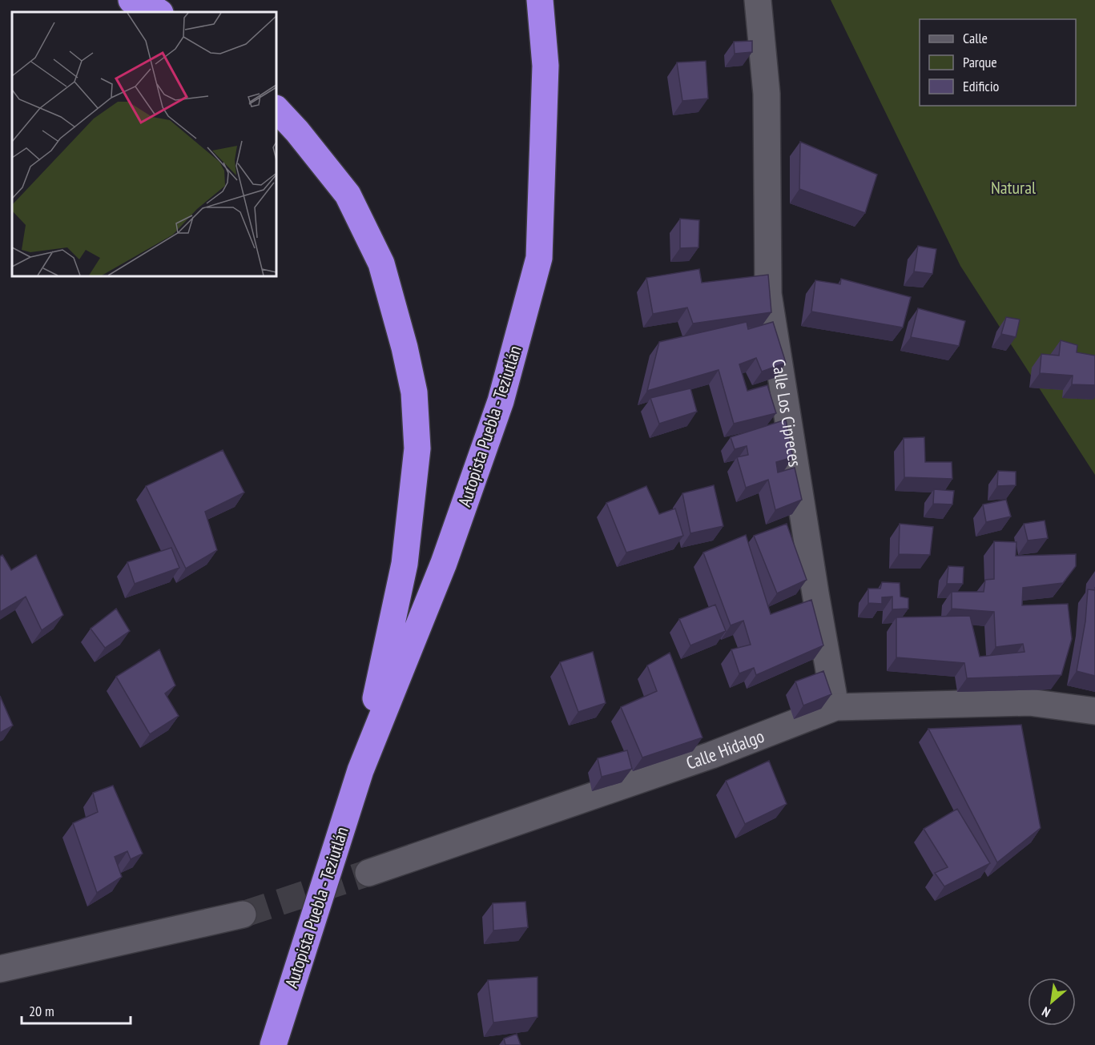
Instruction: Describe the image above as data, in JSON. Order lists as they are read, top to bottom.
{
  "streets": {
    "highway": ["Autopista Puebla - Teziutlán"],
    "street": ["Calle Los Cipreces", "Calle Hidalgo"]
  },
  "crossings": [
    ["Calle Los Cipreces", "Calle Hidalgo"]
  ],
  "parks": ["Natural"],
  "legend": ["Calle", "Parque", "Edificio"],
  "scale_bar": "20 m",
  "north": "bottom left"
}
